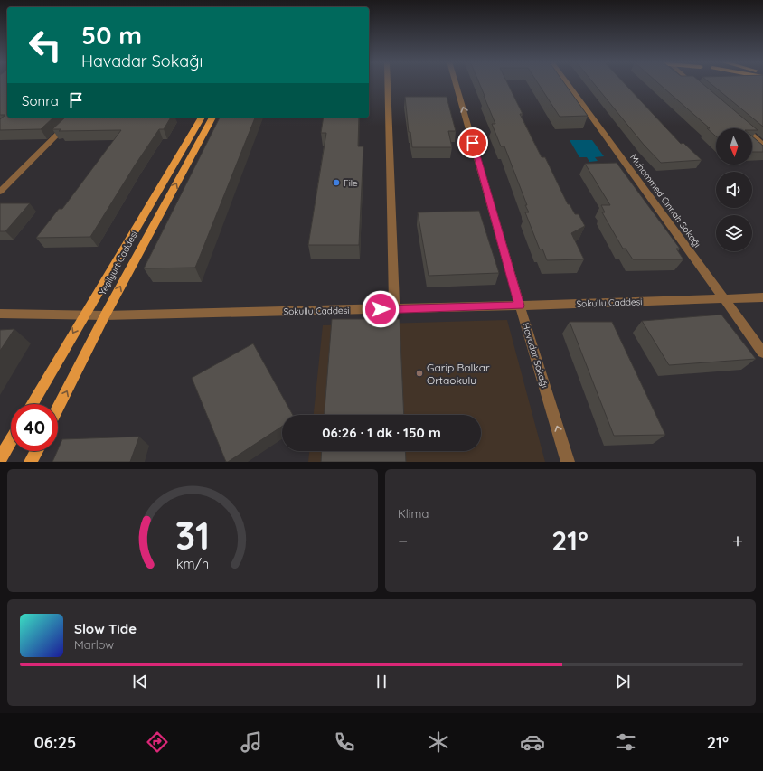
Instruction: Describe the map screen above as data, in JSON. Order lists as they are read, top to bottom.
{
  "streets": {
    "main road": ["Yeşilyurt Caddesi"],
    "street": ["Muhammed Cinnah Sokağı", "Sokullu Caddesi", "Havadar Sokağı"]
  },
  "crossings": [
    ["Muhammed Cinnah Sokağı", "Sokullu Caddesi"],
    ["Yeşilyurt Caddesi", "Sokullu Caddesi"],
    ["Sokullu Caddesi", "Havadar Sokağı"]
  ],
  "one_way": ["Havadar Sokağı"],
  "places": ["File", "Garip Balkar Ortaokulu"],
  "north": "bottom",
  "page": {
    "turn": ["50 m", "Havadar Sokağı"],
    "then": "Sonra",
    "limit": "40",
    "trip": "06:26 · 1 dk · 150 m",
    "tile": "Klima",
    "heat": ["−", "21°", "+"],
    "song": ["Slow Tide", "Marlow"],
    "tabs": ["06:25", "21°"],
    "gauge": ["31", "km/h"]
  }
}
